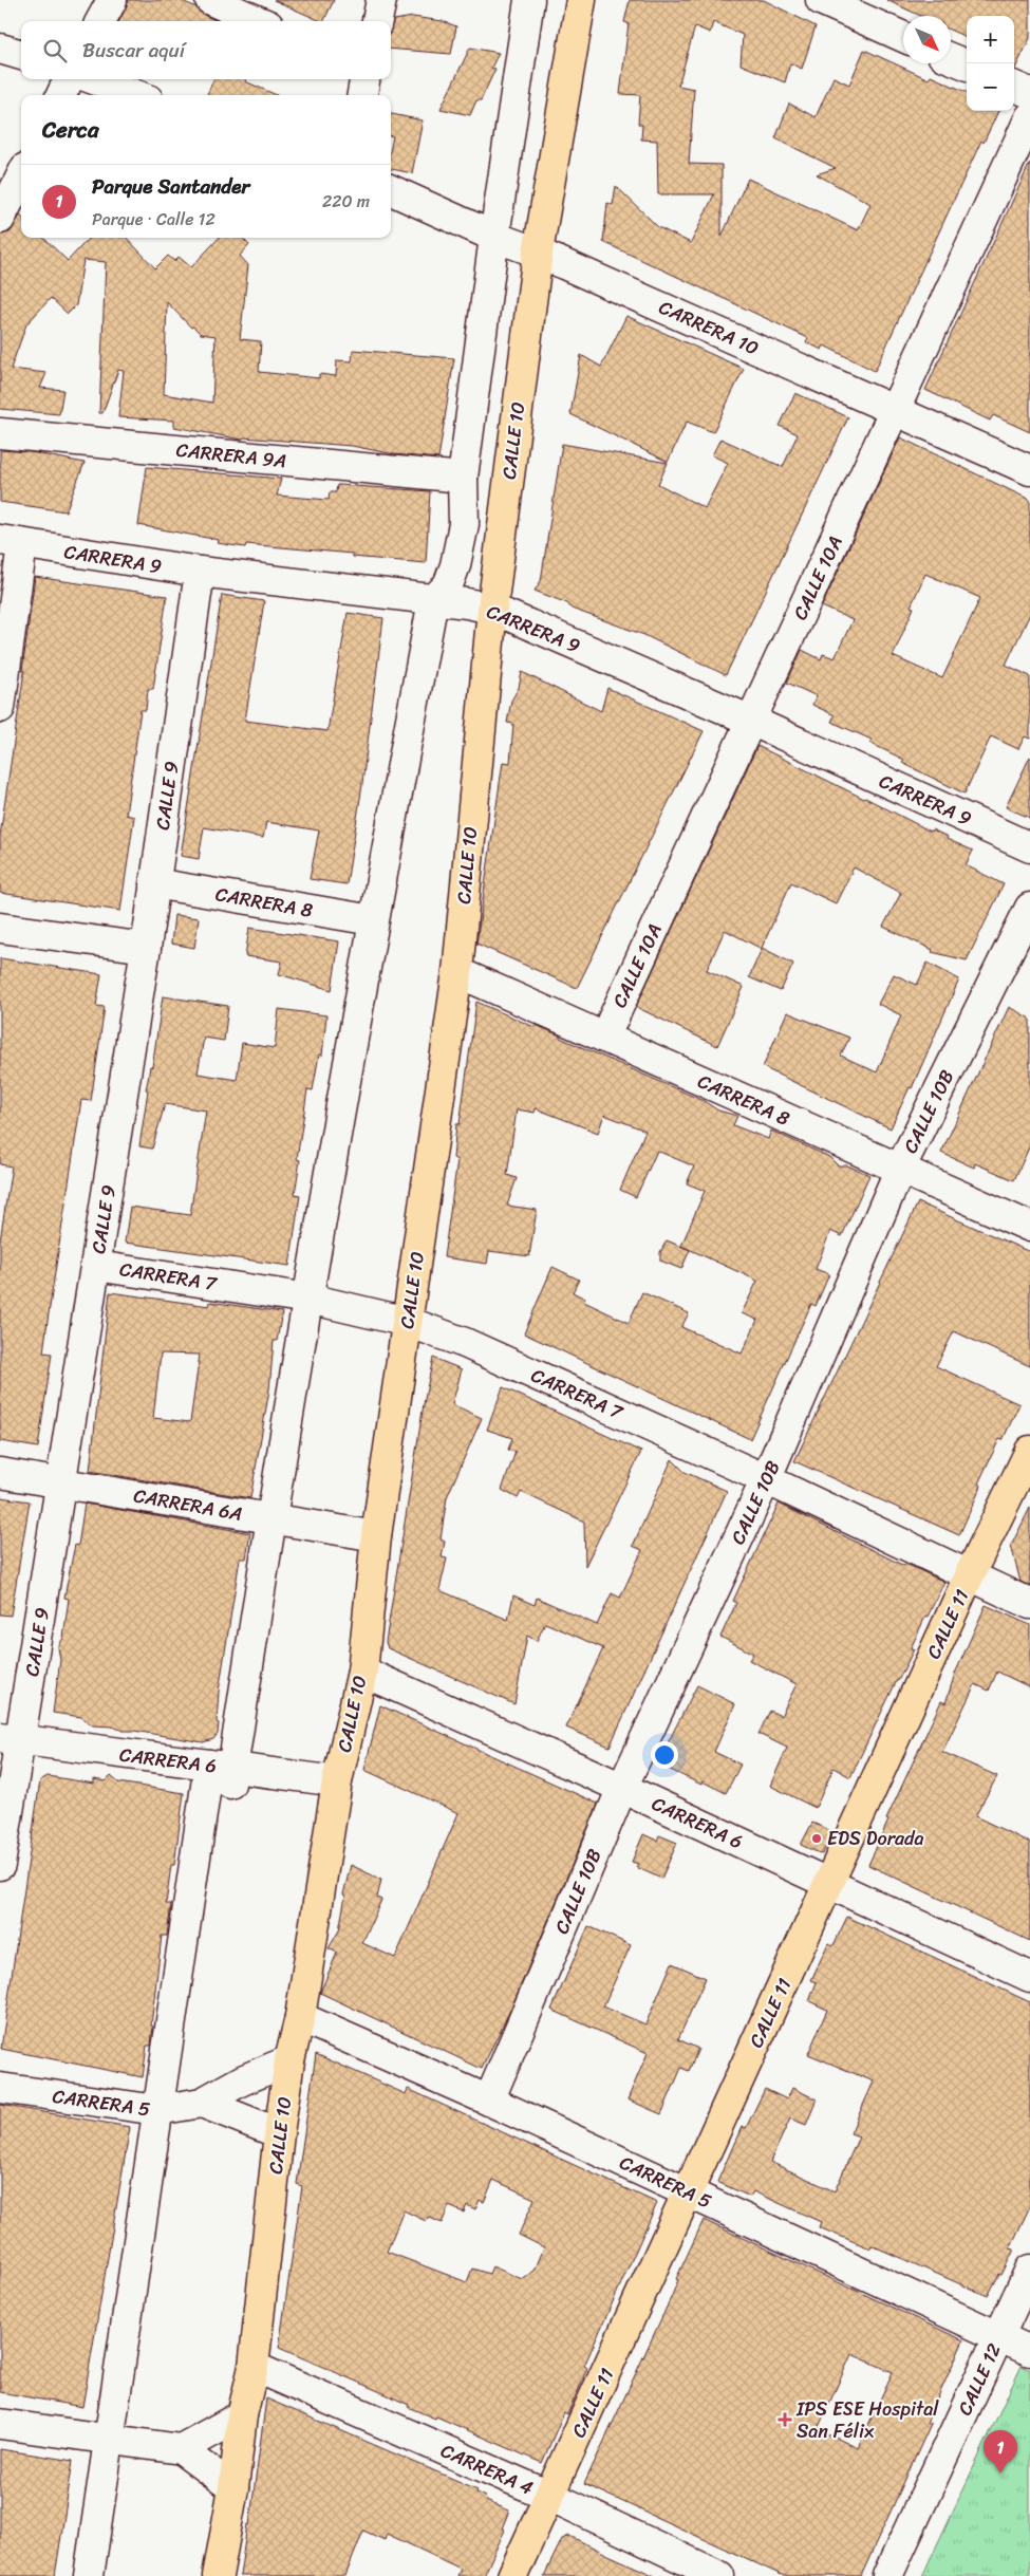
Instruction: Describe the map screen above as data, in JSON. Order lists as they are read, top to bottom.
{
  "streets": {
    "main road": ["CALLE 10", "CALLE 11"],
    "street": [
      "CARRERA 10",
      "CARRERA 9A",
      "CARRERA 9",
      "CALLE 10A",
      "CALLE 9",
      "CARRERA 8",
      "CALLE 10B",
      "CARRERA 7",
      "CARRERA 6A",
      "CARRERA 6",
      "CARRERA 5",
      "CALLE 12",
      "CARRERA 4"
    ]
  },
  "crossings": [
    ["CARRERA 10", "CALLE 10"],
    ["CARRERA 10", "CALLE 10A"],
    ["CALLE 10", "CARRERA 9"],
    ["CALLE 10", "CARRERA 8"],
    ["CALLE 10", "CARRERA 7"],
    ["CALLE 10", "CARRERA 6A"],
    ["CALLE 10", "CARRERA 6"],
    ["CALLE 10", "CARRERA 5"],
    ["CALLE 10", "CARRERA 4"],
    ["CARRERA 9", "CALLE 10A"],
    ["CARRERA 9", "CALLE 9"],
    ["CALLE 10A", "CARRERA 8"],
    ["CALLE 9", "CARRERA 8"],
    ["CALLE 9", "CARRERA 7"],
    ["CALLE 9", "CARRERA 6A"],
    ["CALLE 9", "CARRERA 6"],
    ["CARRERA 8", "CALLE 10B"],
    ["CALLE 10B", "CARRERA 7"],
    ["CALLE 10B", "CARRERA 6"],
    ["CALLE 10B", "CARRERA 5"],
    ["CARRERA 7", "CALLE 11"],
    ["CALLE 11", "CARRERA 6"],
    ["CALLE 11", "CARRERA 5"],
    ["CALLE 11", "CARRERA 4"],
    ["CARRERA 5", "CALLE 12"]
  ],
  "places": {
    "other": ["EDS Dorada"],
    "health": ["IPS ESE Hospital San Félix"]
  },
  "north": "bottom right",
  "page": {
    "map_buttons": ["+", "−"],
    "search": "Buscar aquí",
    "heading": "Cerca",
    "list": [
      {
        "mark": "1",
        "name": "Parque Santander",
        "note": "Parque · Calle 12",
        "value": "220 m"
      }
    ],
    "pins": "1"
  }
}
